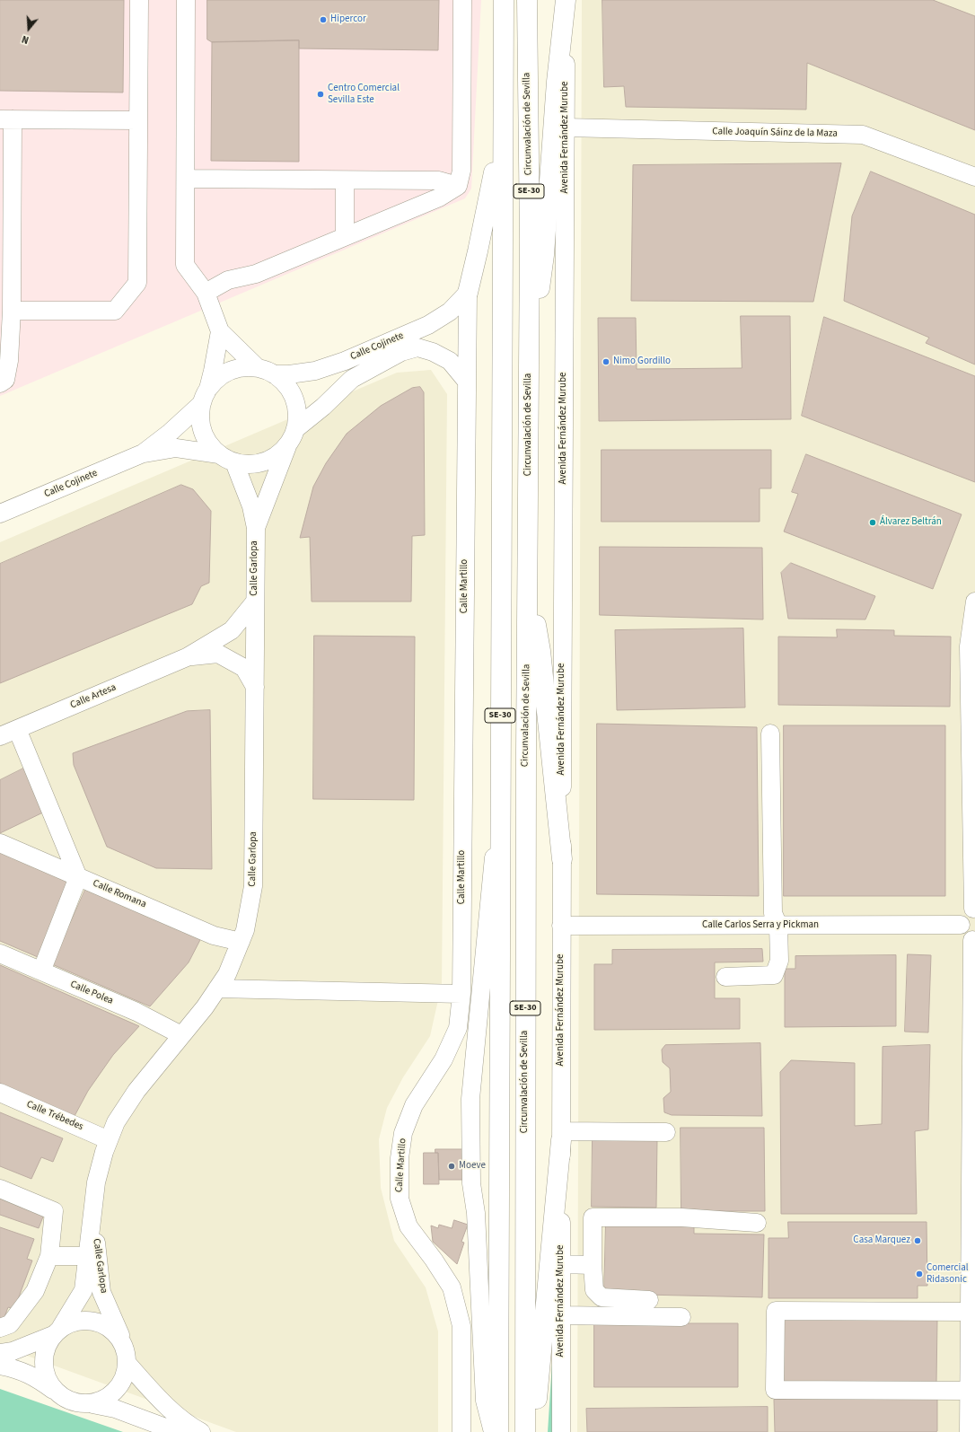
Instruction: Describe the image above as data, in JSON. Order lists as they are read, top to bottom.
{
  "streets": {
    "highway": ["Circunvalación de Sevilla", "SE-30"],
    "street": [
      "Calle Joaquín Sáinz de la Maza",
      "Avenida Fernández Murube",
      "Calle Cojinete",
      "Calle Garlopa",
      "Calle Martillo",
      "Calle Artesa",
      "Calle Romana",
      "Calle Carlos Serra y Pickman",
      "Calle Polea",
      "Calle Trébedes"
    ]
  },
  "crossings": [
    ["Calle Joaquín Sáinz de la Maza", "Avenida Fernández Murube"],
    ["Avenida Fernández Murube", "Calle Carlos Serra y Pickman"],
    ["Calle Cojinete", "Calle Garlopa"],
    ["Calle Cojinete", "Calle Martillo"],
    ["Calle Garlopa", "Calle Artesa"],
    ["Calle Garlopa", "Calle Romana"],
    ["Calle Garlopa", "Calle Polea"],
    ["Calle Garlopa", "Calle Trébedes"]
  ],
  "places": [
    "Hipercor",
    "Centro Comercial Sevilla Este",
    "Nimo Gordillo",
    "Álvarez Beltrán",
    "Moeve",
    "Casa Marquez",
    "Comercial Ridasonic"
  ],
  "north": "bottom"
}
